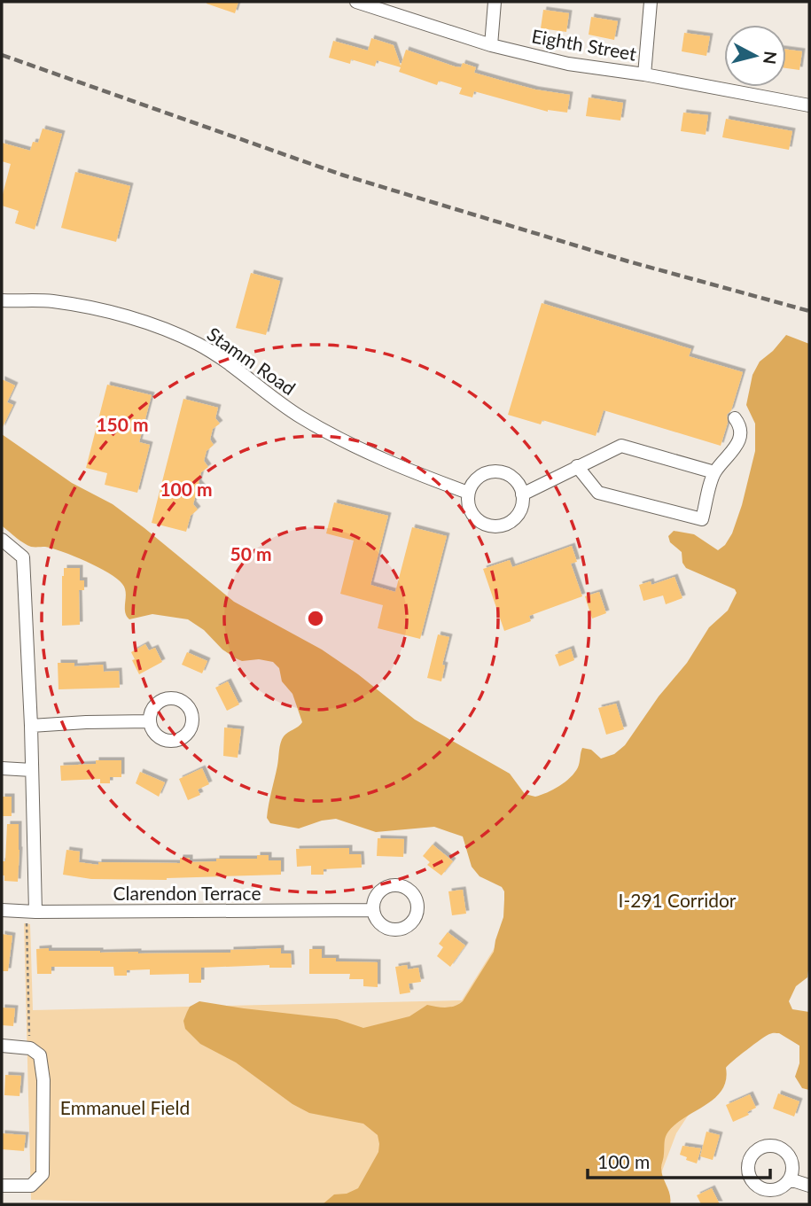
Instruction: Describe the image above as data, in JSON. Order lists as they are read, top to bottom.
{
  "streets": {
    "street": ["Eighth Street", "Stamm Road", "Clarendon Terrace"]
  },
  "parks": ["I-291 Corridor", "Emmanuel Field"],
  "scale_bar": "100 m",
  "north": "right",
  "rings": ["150 m", "100 m", "50 m"]
}
